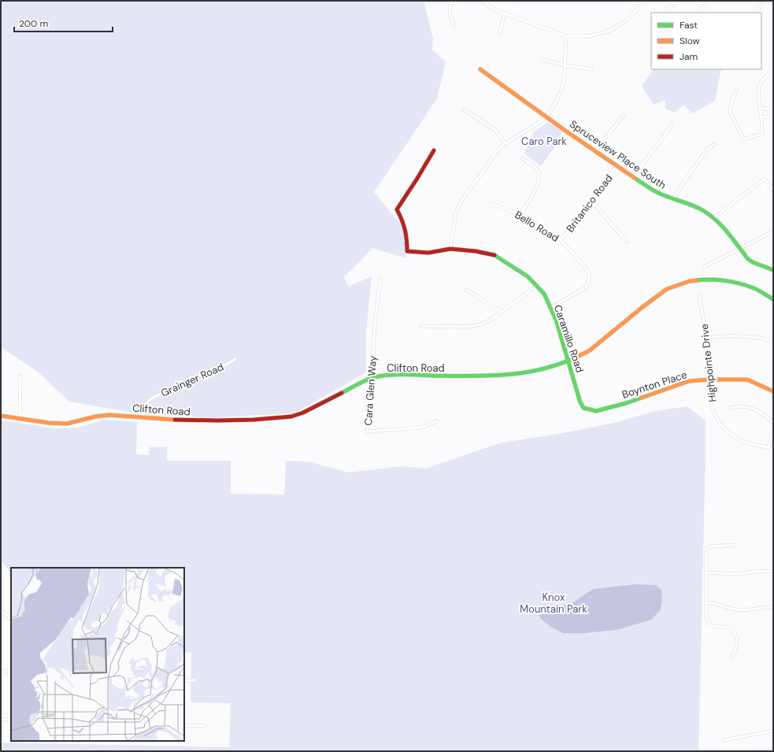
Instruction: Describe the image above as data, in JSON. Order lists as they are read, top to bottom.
{
  "streets": {
    "street": [
      "Spruceview Place South",
      "Britanico Road",
      "Bello Road",
      "Caramillo Road",
      "Highpointe Drive",
      "Clifton Road",
      "Grainger Road",
      "Boynton Place",
      "Cara Glen Way"
    ]
  },
  "crossings": [
    ["Spruceview Place South", "Britanico Road"],
    ["Britanico Road", "Bello Road"],
    ["Bello Road", "Caramillo Road"],
    ["Caramillo Road", "Clifton Road"],
    ["Caramillo Road", "Boynton Place"],
    ["Highpointe Drive", "Boynton Place"],
    ["Clifton Road", "Grainger Road"],
    ["Clifton Road", "Cara Glen Way"]
  ],
  "parks": ["Caro Park", "Knox Mountain Park"],
  "legend": ["Fast", "Slow", "Jam"],
  "scale_bar": "200 m"
}
